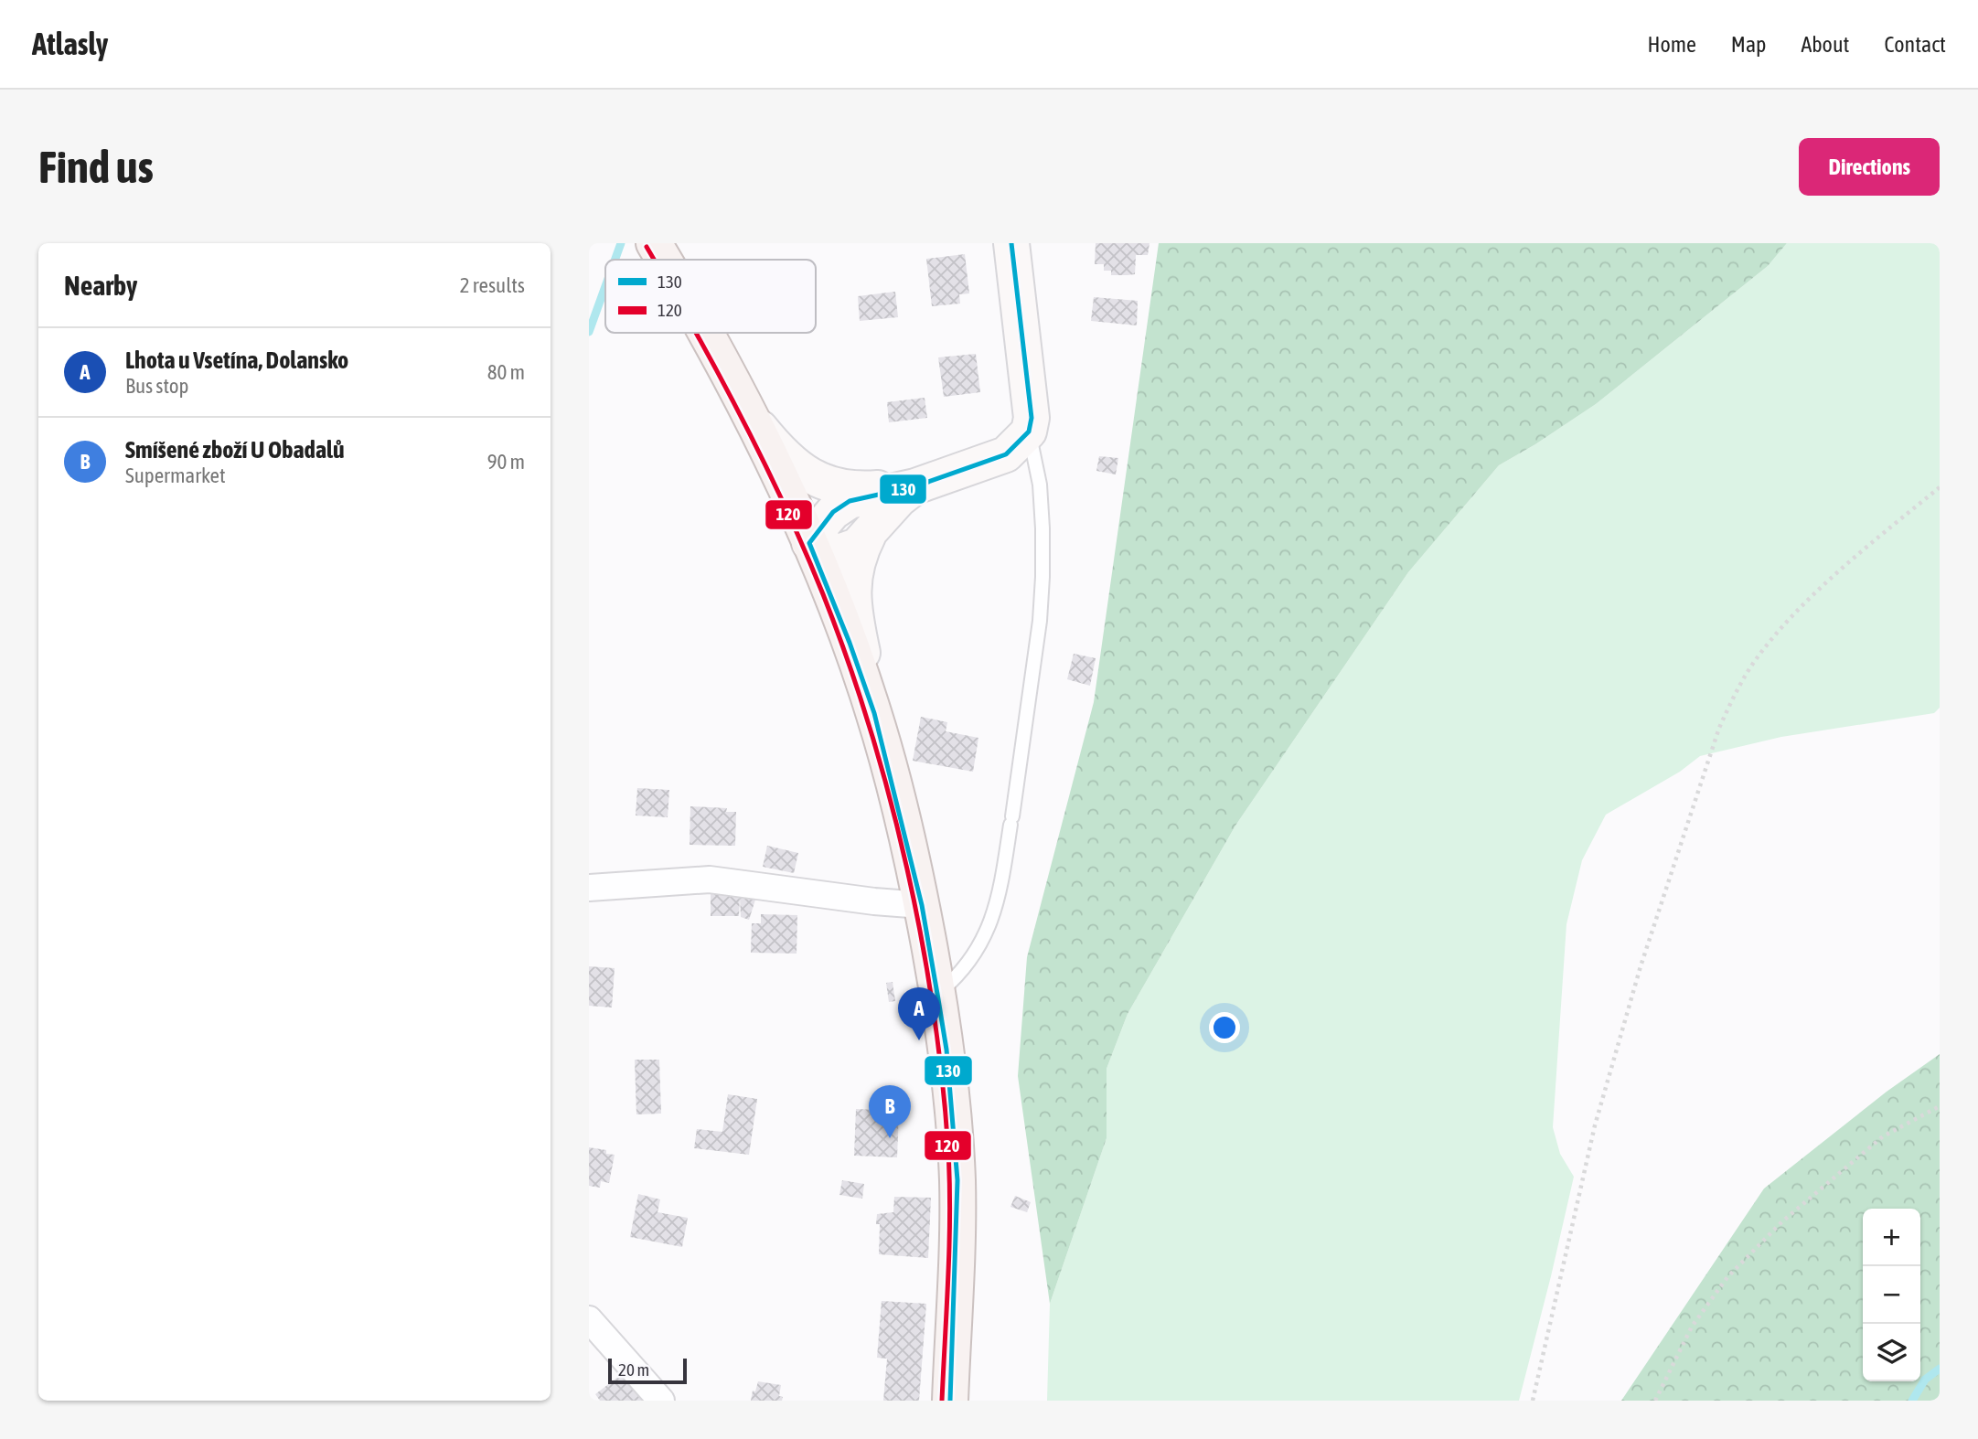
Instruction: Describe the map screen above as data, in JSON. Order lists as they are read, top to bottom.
{
  "lines": ["transit line 130", "transit line 120"],
  "legend": ["130", "120"],
  "scale_bar": "20 m",
  "page": {
    "header": "Atlasly",
    "nav": [
      "Home",
      "Map",
      "About",
      "Contact"
    ],
    "buttons": "Directions",
    "title": "Find us",
    "heading": ["Nearby", "2 results"],
    "list": [
      {
        "mark": "A",
        "name": "Lhota u Vsetína, Dolansko",
        "note": "Bus stop",
        "value": "80 m"
      },
      {
        "mark": "B",
        "name": "Smíšené zboží U Obadalů",
        "note": "Supermarket",
        "value": "90 m"
      }
    ],
    "pins": ["A", "B"],
    "map_buttons": ["+", "−"],
    "scale": "20 m"
  }
}
